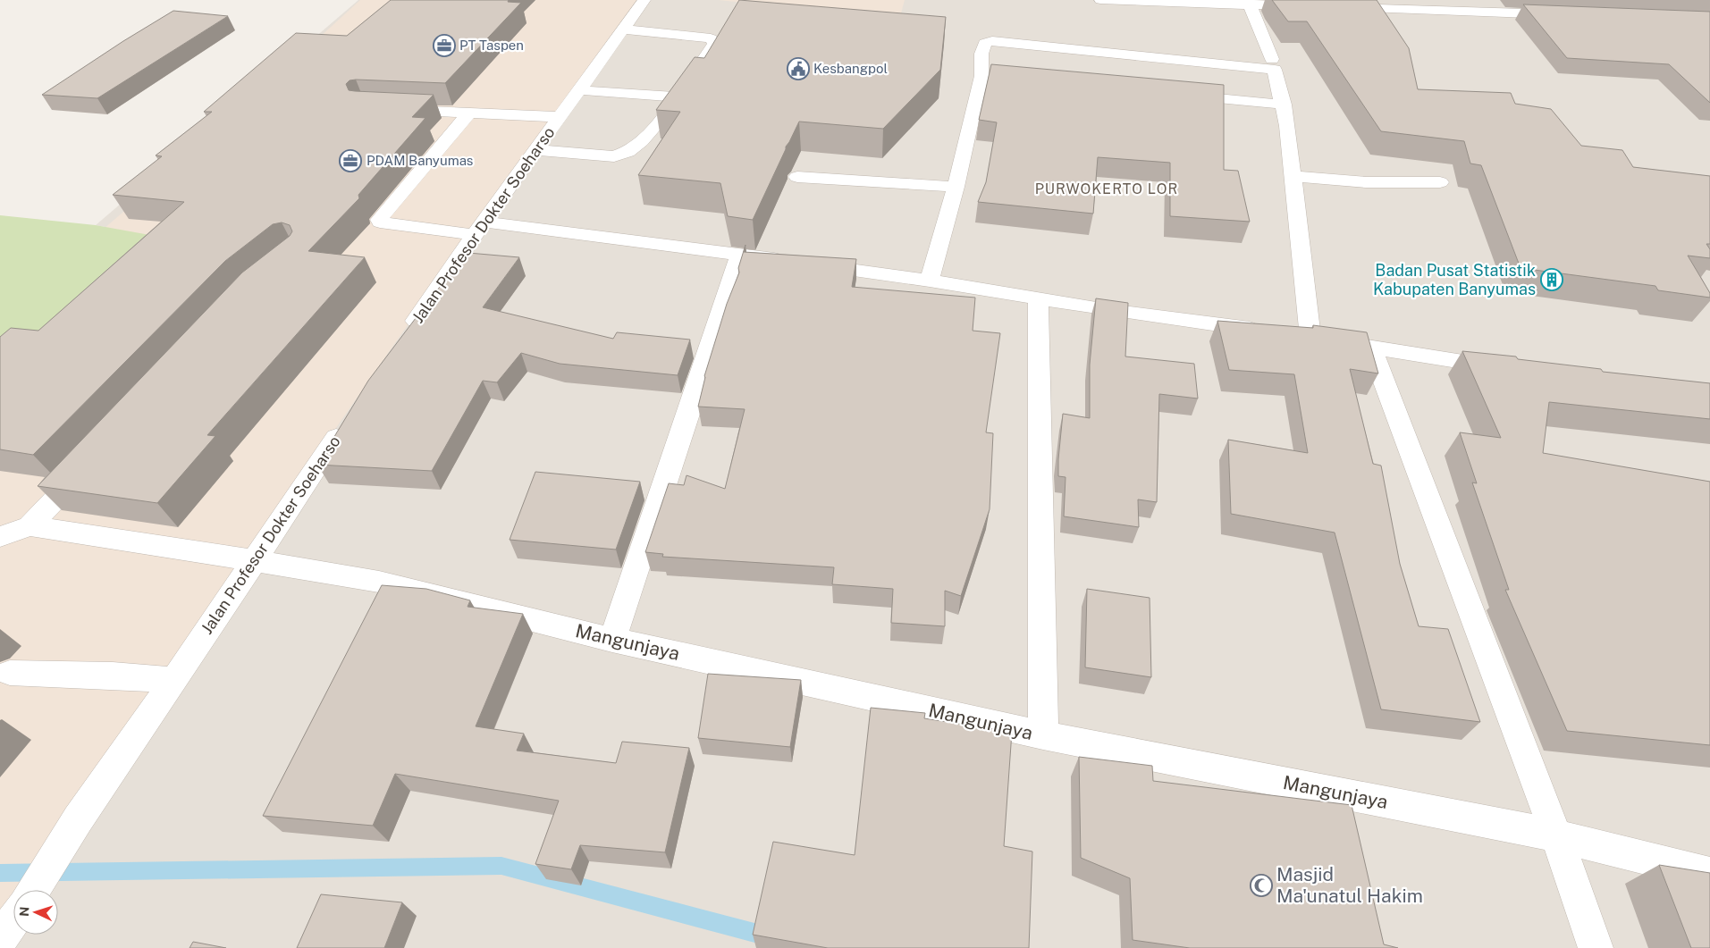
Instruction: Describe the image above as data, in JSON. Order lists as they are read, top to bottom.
{
  "streets": {
    "street": ["Jalan Profesor Dokter Soeharso", "Mangunjaya"]
  },
  "crossings": [
    ["Jalan Profesor Dokter Soeharso", "Mangunjaya"]
  ],
  "districts": ["PURWOKERTO LOR"],
  "places": {
    "office": ["PT Taspen", "PDAM Banyumas"],
    "public building": ["Kesbangpol"],
    "building": ["Badan Pusat Statistik Kabupaten Banyumas"],
    "mosque": ["Masjid Ma'unatul Hakim"]
  },
  "north": "left"
}
